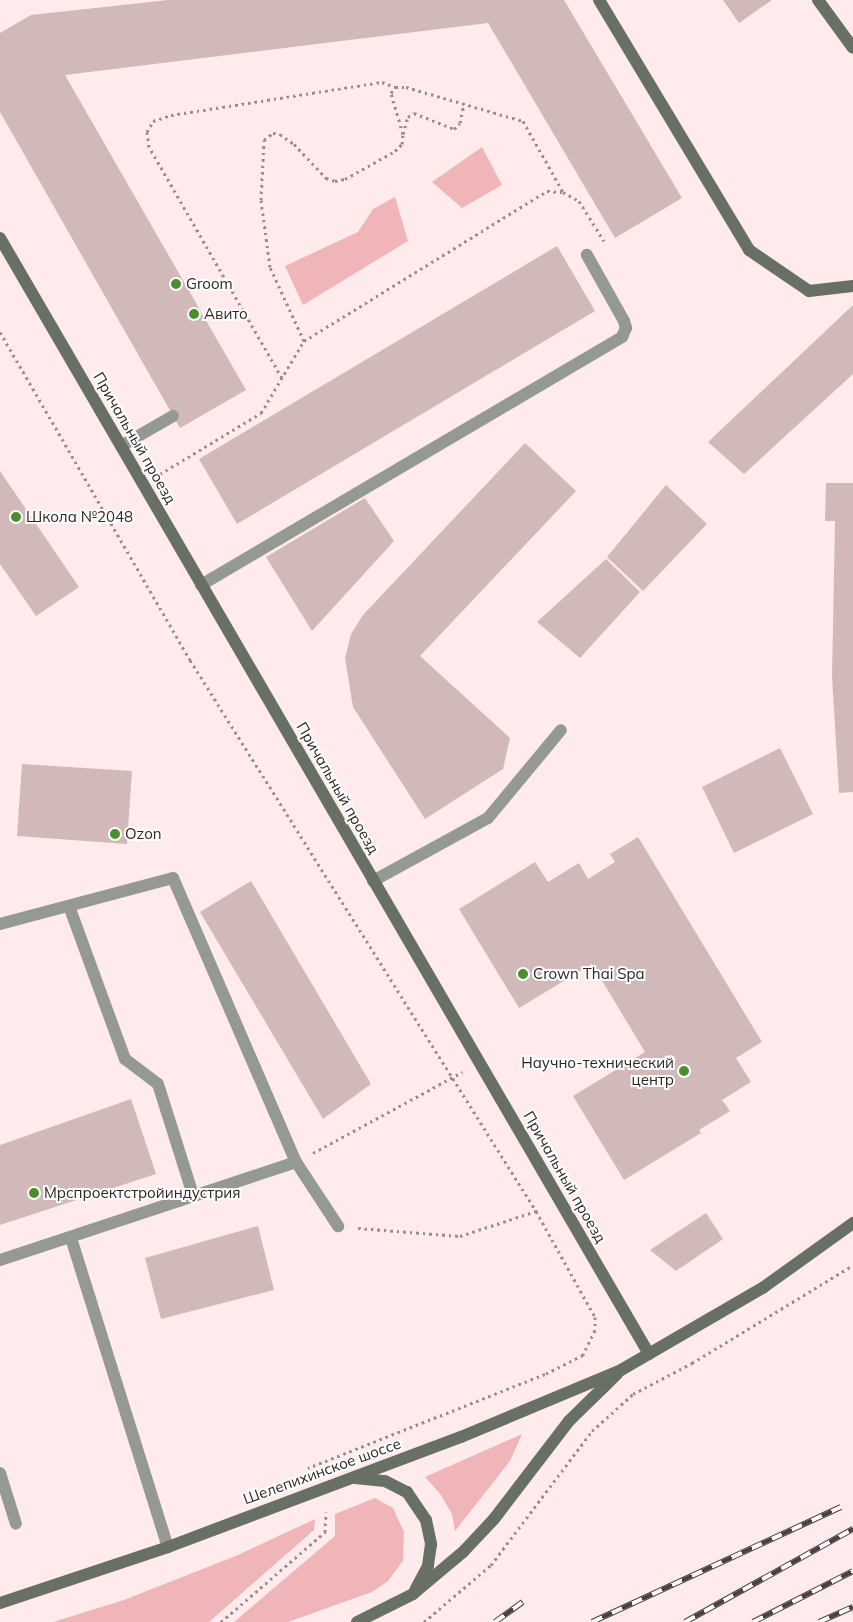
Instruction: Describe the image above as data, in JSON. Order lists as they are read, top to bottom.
{
  "streets": {
    "street": ["Причальный проезд", "Шелепихинское шоссе"]
  },
  "crossings": [
    ["Причальный проезд", "Шелепихинское шоссе"]
  ],
  "places": [
    "Groom",
    "Авито",
    "Школа №2048",
    "Ozon",
    "Crown Thai Spa",
    "Научно-технический центр",
    "Мрспроектстройиндустрия"
  ]
}
